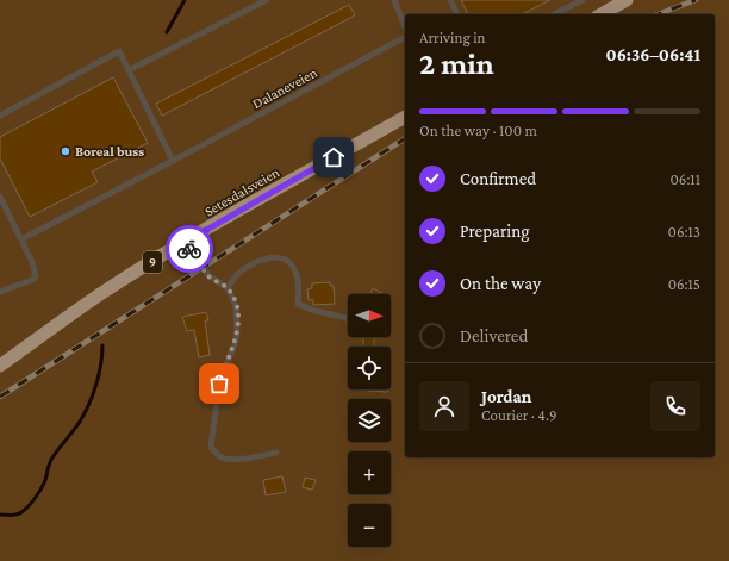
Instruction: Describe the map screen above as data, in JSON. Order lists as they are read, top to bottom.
{
  "streets": {
    "highway": ["Setesdalsveien", "9"],
    "lane": ["Dalaneveien"]
  },
  "places": ["Boreal buss"],
  "north": "right",
  "page": {
    "heading": ["2 min", "Arriving in", "06:36–06:41"],
    "panel": ["Jordan", "Courier · 4.9"],
    "bar": "On the way · 100 m",
    "list": [
      ["Confirmed", "06:11"],
      ["Preparing", "06:13"],
      ["On the way", "06:15"],
      "Delivered"
    ],
    "map_buttons": ["+", "−"]
  }
}
